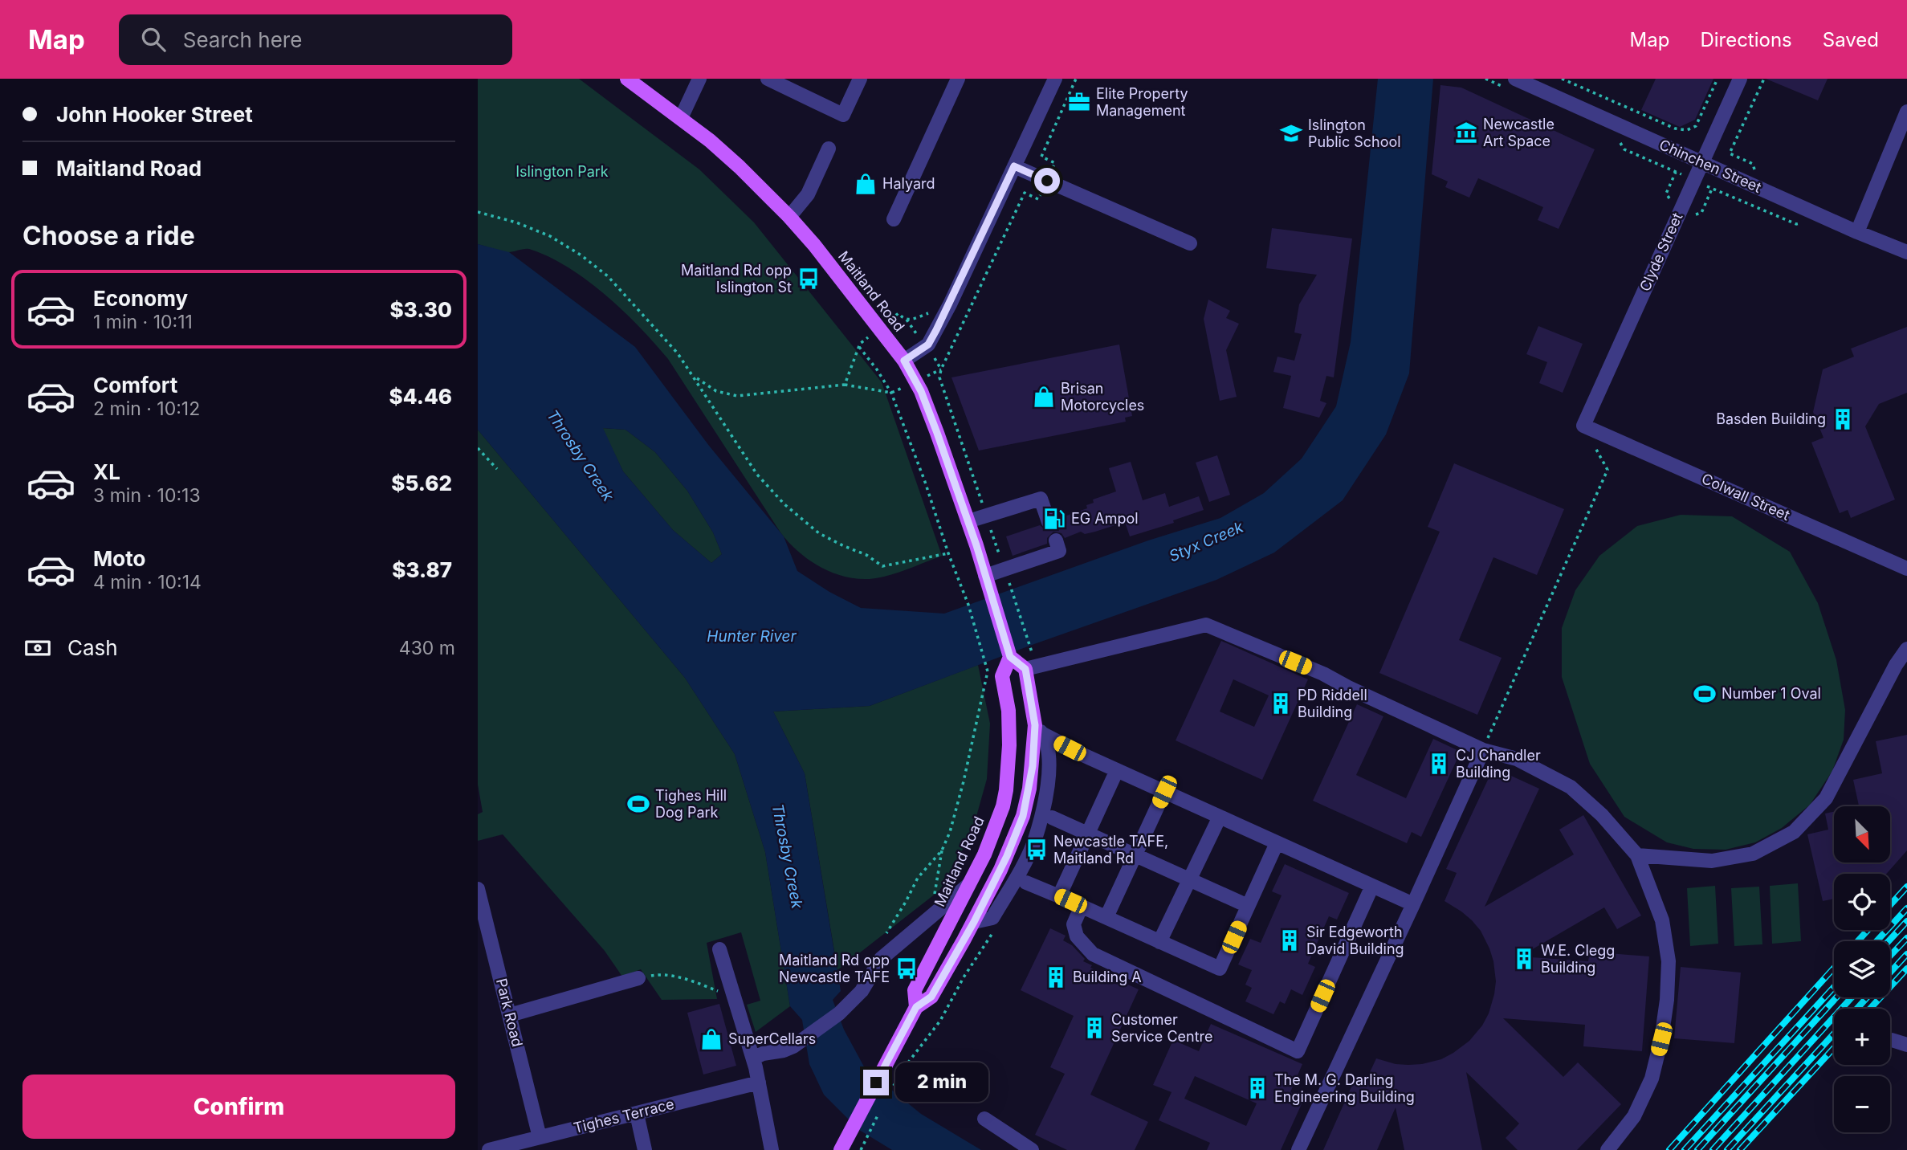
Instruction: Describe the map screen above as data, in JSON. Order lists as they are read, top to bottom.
{
  "streets": {
    "main road": ["Maitland Road"],
    "street": [
      "Chinchen Street",
      "Clyde Street",
      "Colwall Street",
      "Park Road",
      "Tighes Terrace"
    ]
  },
  "crossings": [
    ["Chinchen Street", "Clyde Street"],
    ["Clyde Street", "Colwall Street"],
    ["Park Road", "Tighes Terrace"]
  ],
  "water": ["Throsby Creek", "Styx Creek", "Hunter River"],
  "parks": ["Islington Park"],
  "places": {
    "office": ["Elite Property Management"],
    "museum": ["Newcastle Art Space"],
    "school or university": ["Islington Public School"],
    "shop": ["Halyard", "Brisan Motorcycles", "SuperCellars"],
    "bus stop": ["Maitland Rd opp Islington St", "Newcastle TAFE, Maitland Rd", "Maitland Rd opp Newcastle TAFE"],
    "building": [
      "Basden Building",
      "PD Riddell Building",
      "CJ Chandler Building",
      "Sir Edgeworth David Building",
      "W.E. Clegg Building",
      "Building A",
      "Customer Service Centre",
      "The M. G. Darling Engineering Building"
    ],
    "fuel station": ["EG Ampol"],
    "sports": ["Number 1 Oval", "Tighes Hill Dog Park"]
  },
  "north": "bottom right",
  "page": {
    "header": "Map",
    "search": "Search here",
    "nav": ["Map", "Directions", "Saved"],
    "banner": ["John Hooker Street", "Maitland Road"],
    "heading": "Choose a ride",
    "list": [
      {
        "name": "Economy",
        "note": "1 min · 10:11",
        "value": "$3.30"
      },
      {
        "name": "Comfort",
        "note": "2 min · 10:12",
        "value": "$4.46"
      },
      {
        "name": "XL",
        "note": "3 min · 10:13",
        "value": "$5.62"
      },
      {
        "name": "Moto",
        "note": "4 min · 10:14",
        "value": "$3.87"
      }
    ],
    "pay": ["Cash", "430 m"],
    "map_buttons": ["+", "−"],
    "bubble": "2 min",
    "buttons": "Confirm"
  }
}
